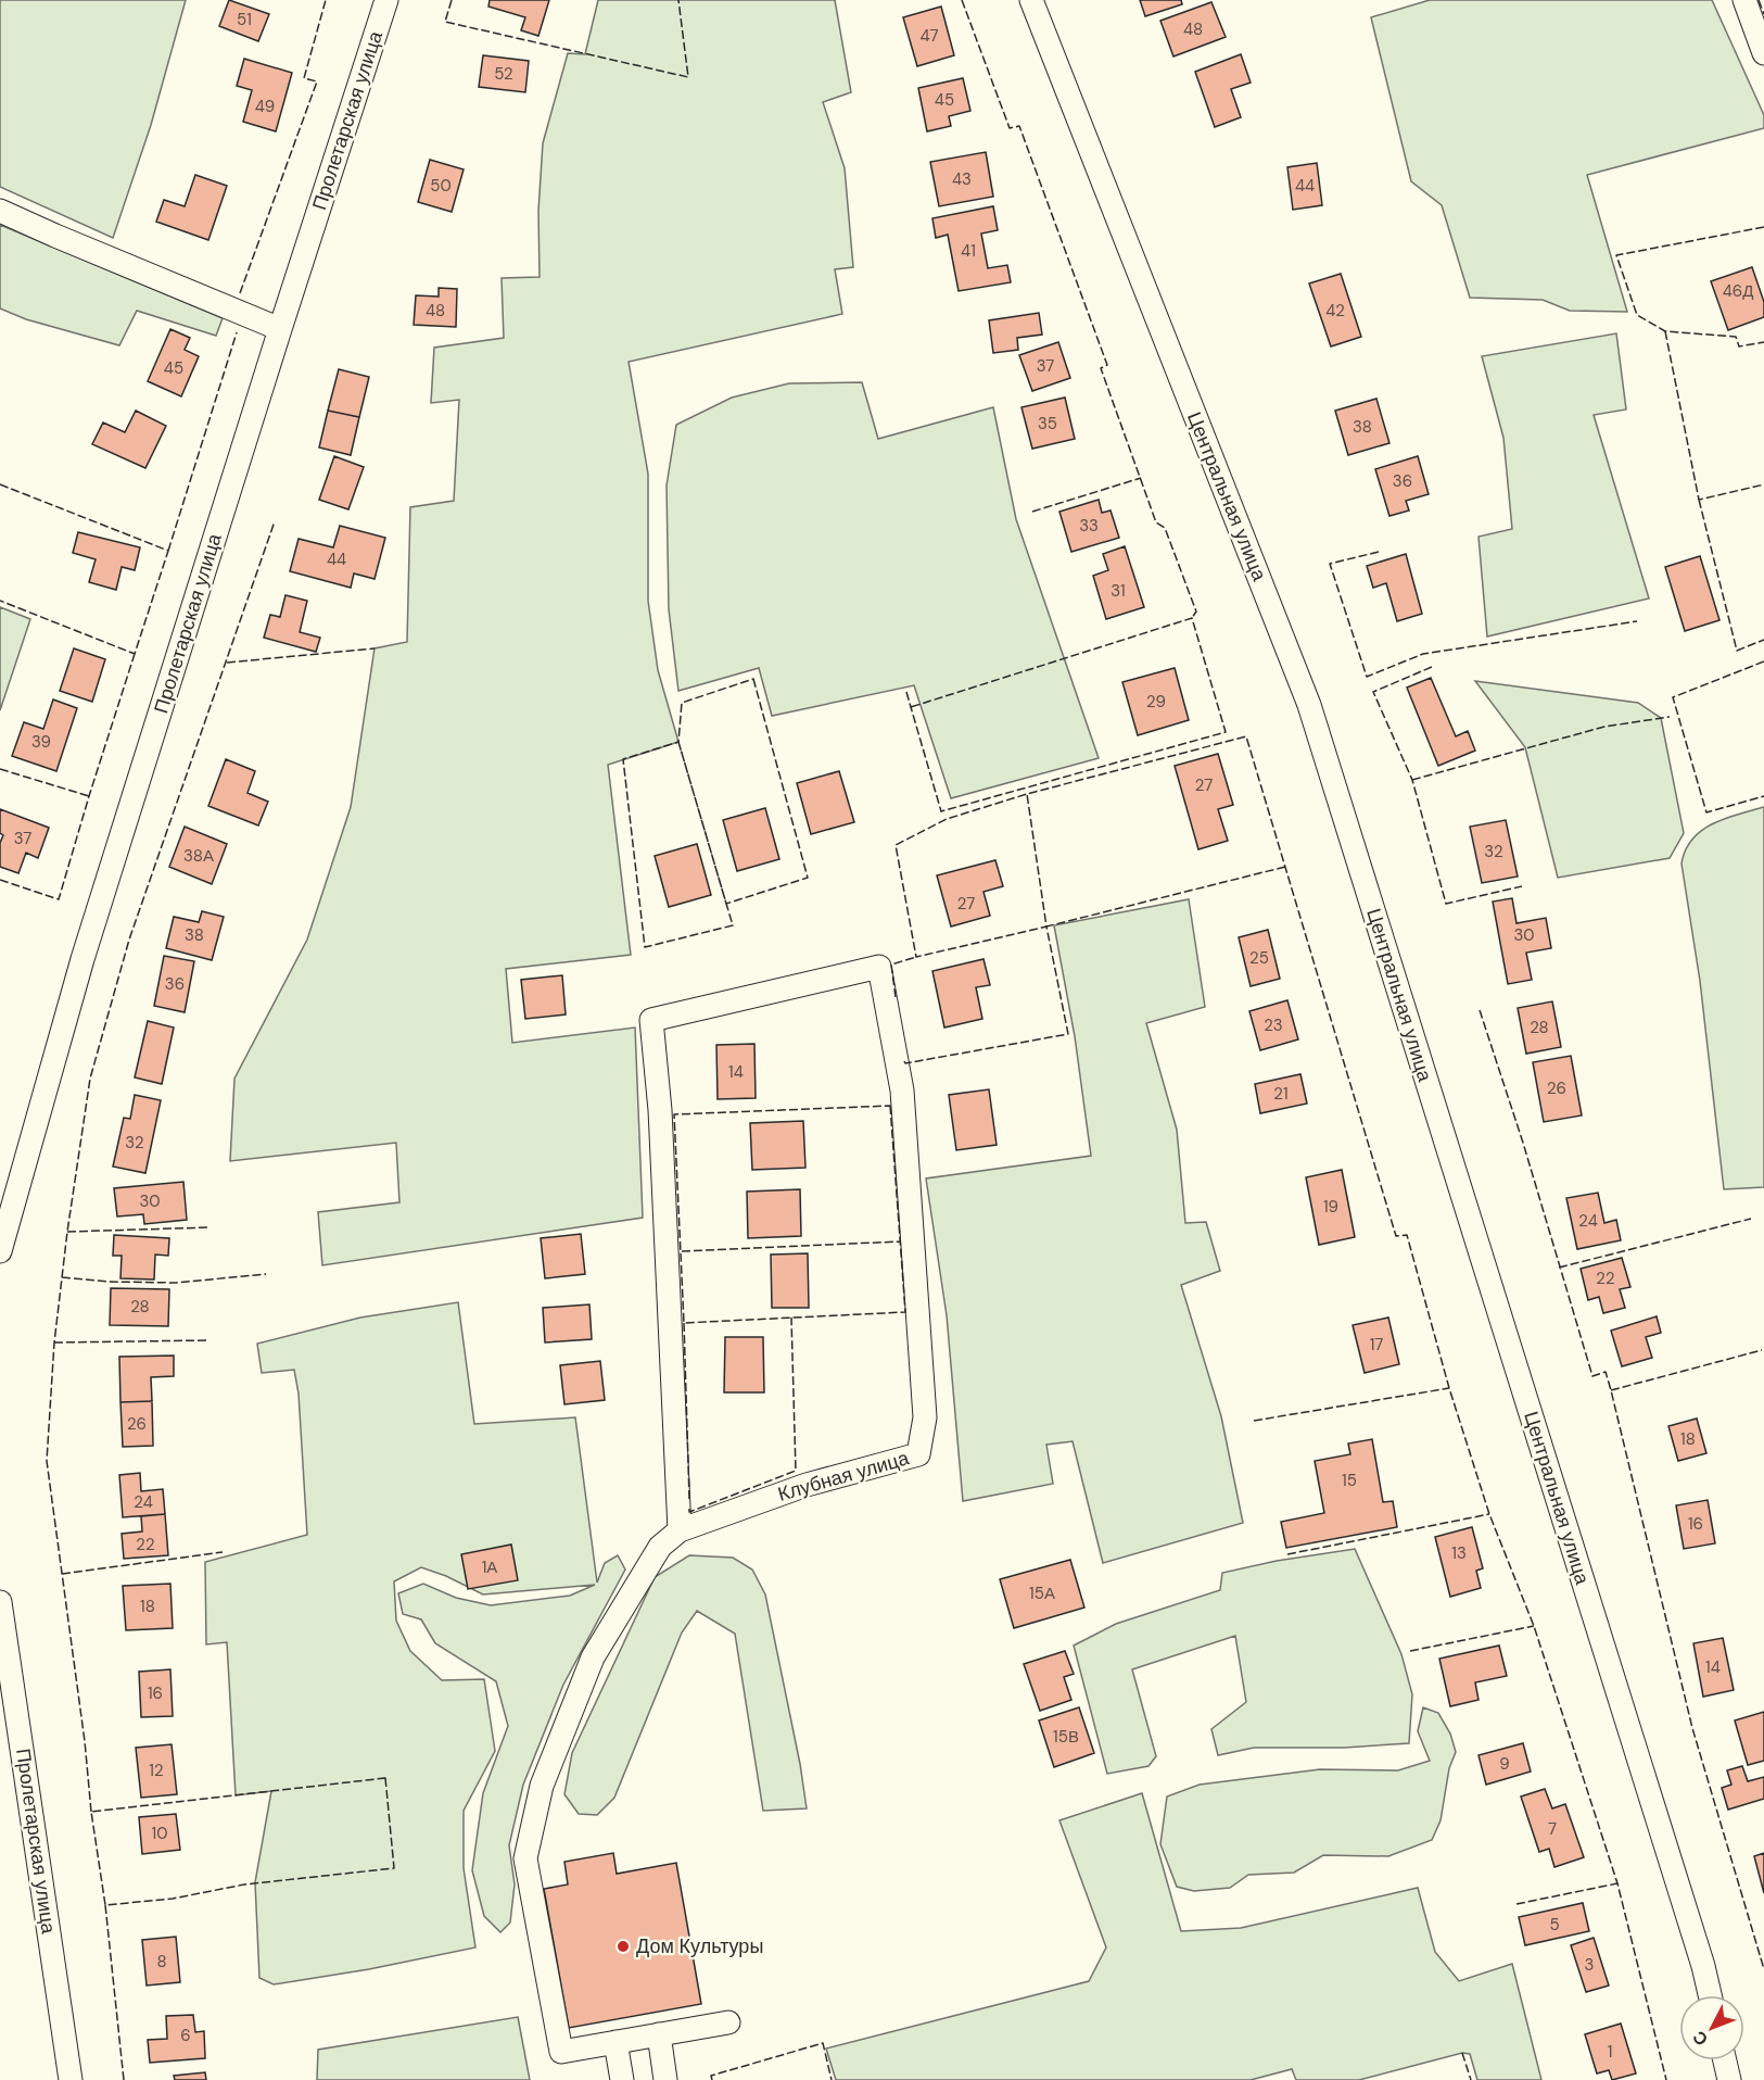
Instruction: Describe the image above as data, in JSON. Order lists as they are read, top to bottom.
{
  "streets": {
    "street": ["Пролетарская улица", "Центральная улица", "Клубная улица"]
  },
  "places": ["Дом Культуры"],
  "house_numbers": [
    "51",
    "48",
    "47",
    "52",
    "45",
    "49",
    "43",
    "50",
    "44",
    "41",
    "46Д",
    "48",
    "42",
    "37",
    "45",
    "35",
    "38",
    "36",
    "33",
    "44",
    "31",
    "29",
    "39",
    "27",
    "37",
    "32",
    "38А",
    "27",
    "38",
    "30",
    "25",
    "36",
    "23",
    "28",
    "14",
    "26",
    "21",
    "32",
    "30",
    "19",
    "24",
    "22",
    "28",
    "17",
    "26",
    "18",
    "15",
    "24",
    "16",
    "22",
    "13",
    "1А",
    "15А",
    "18",
    "14",
    "16",
    "15В",
    "9",
    "12",
    "7",
    "10",
    "5",
    "8",
    "3",
    "6",
    "1"
  ],
  "north": "bottom left"
}
